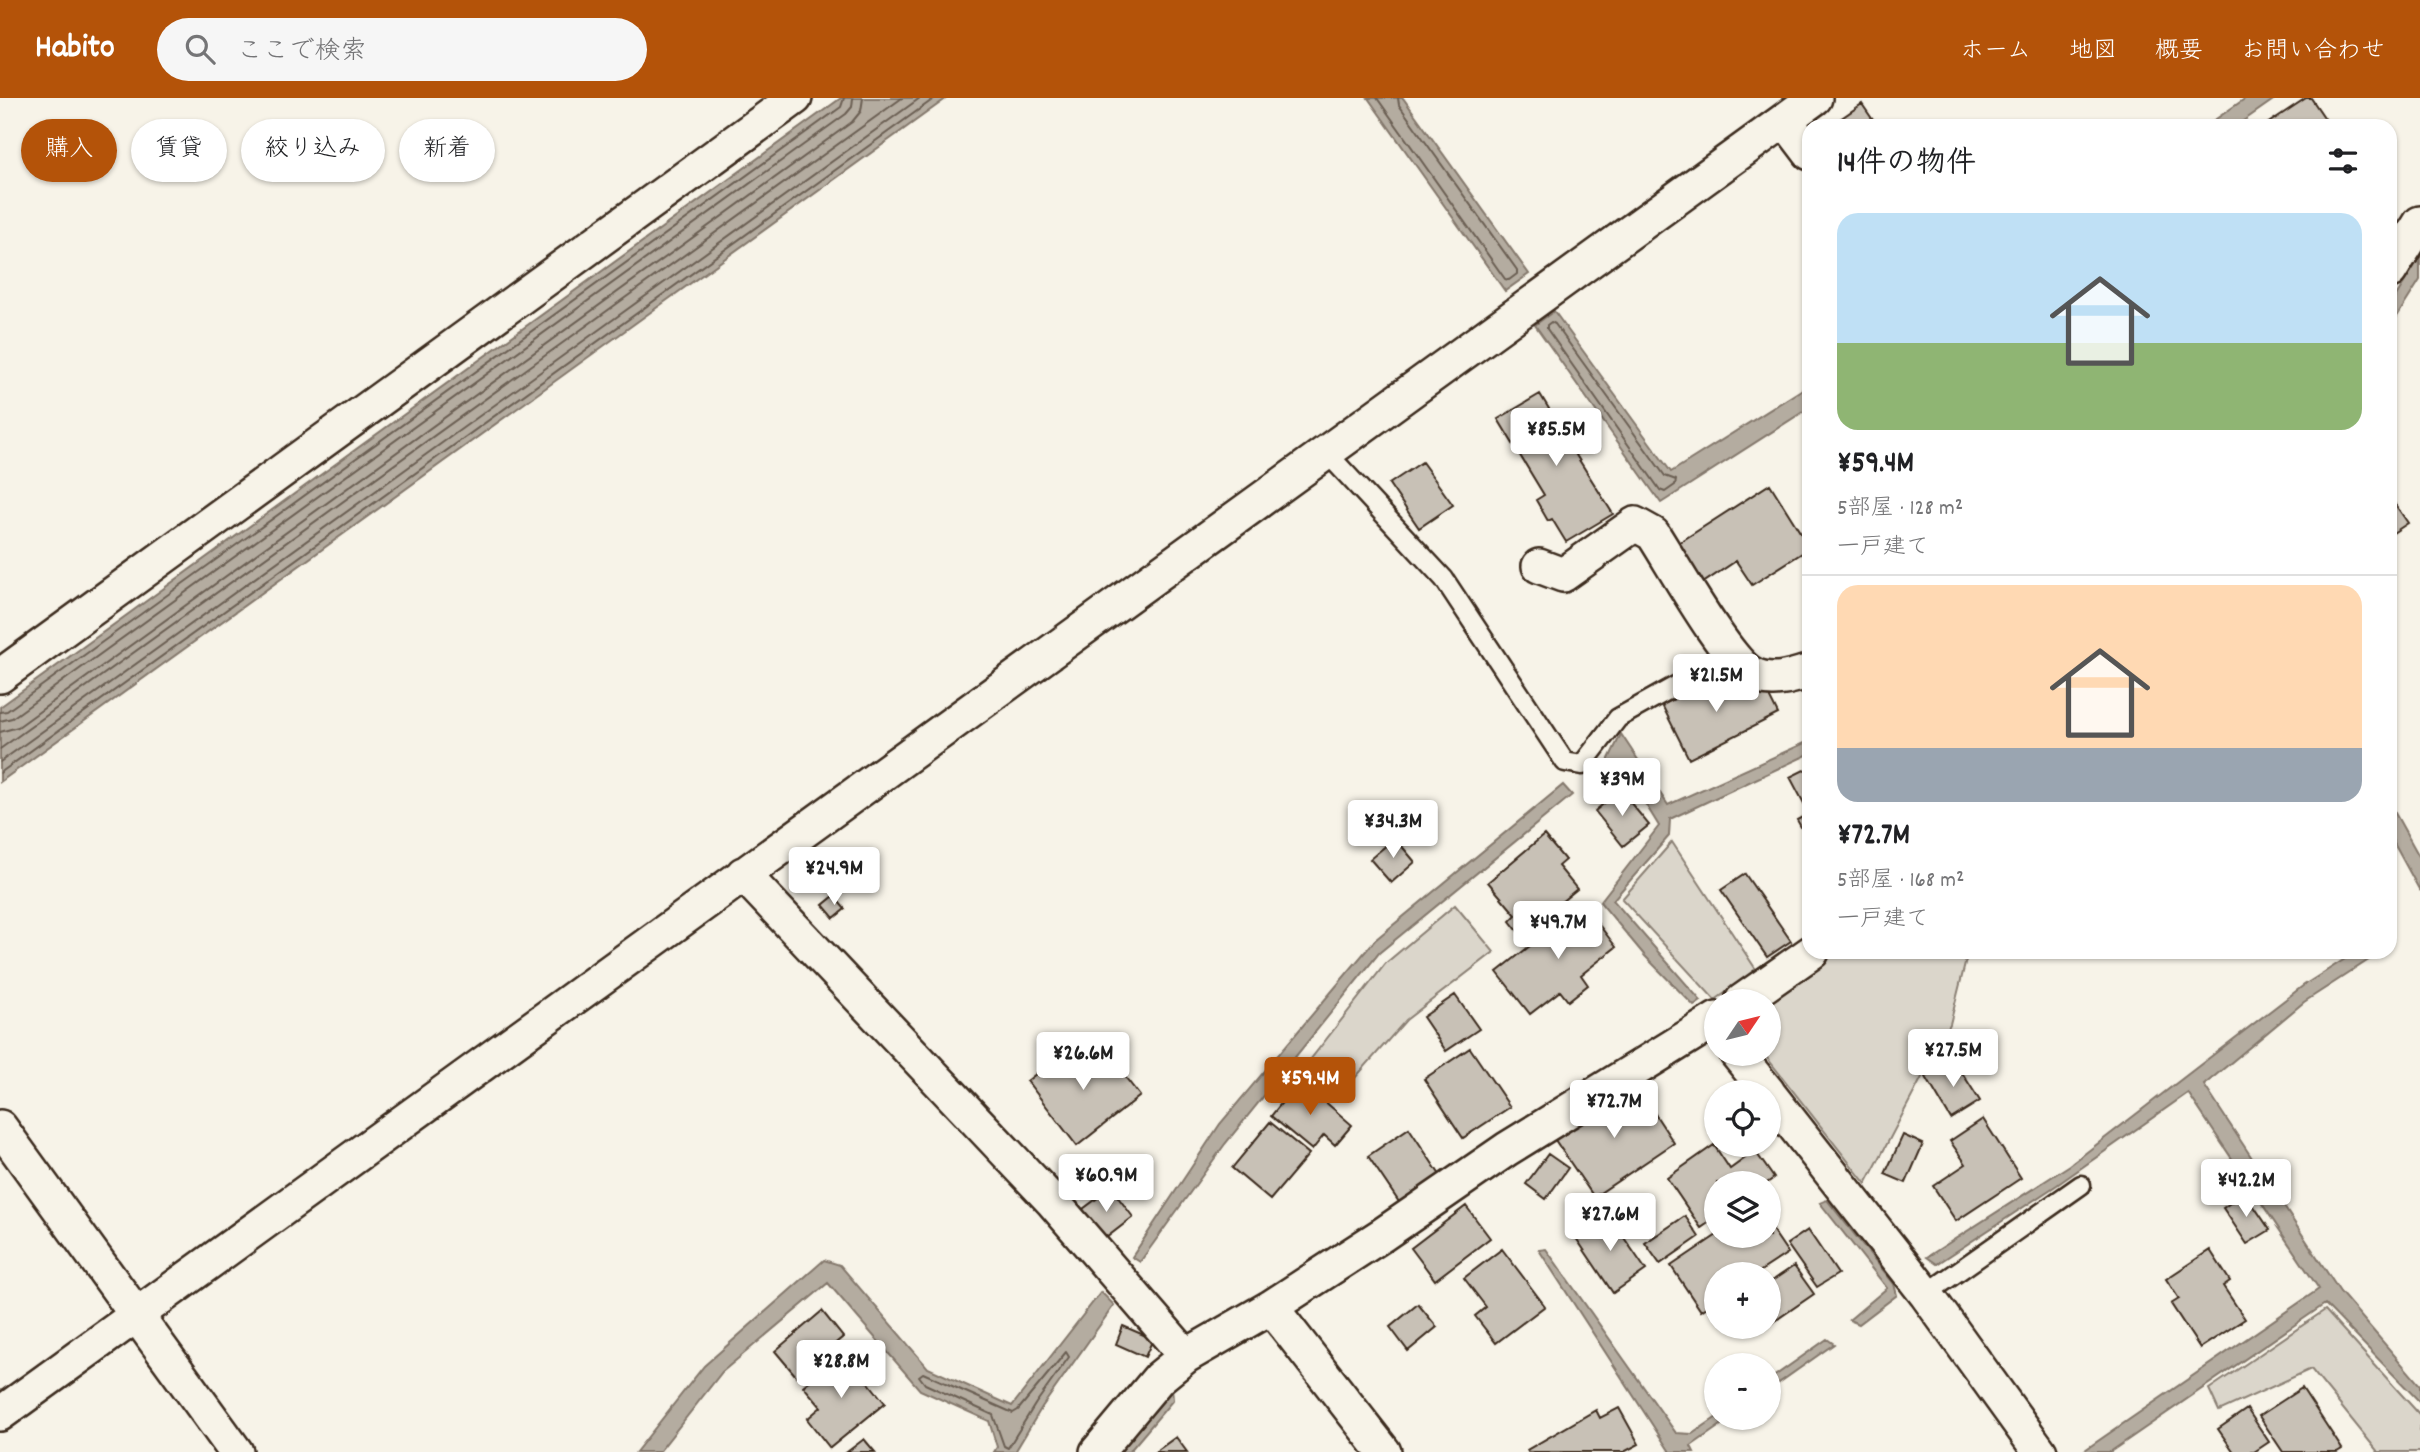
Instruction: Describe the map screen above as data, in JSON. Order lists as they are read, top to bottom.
{
  "north": "top right",
  "page": {
    "header": "Habito",
    "search": "ここで検索",
    "nav": [
      "ホーム",
      "地図",
      "概要",
      "お問い合わせ"
    ],
    "chip": [
      "購入",
      "賃貸",
      "絞り込み",
      "新着"
    ],
    "heading": "14件の物件",
    "list": [
      {
        "name": "¥59.4M",
        "note": "5部屋 · 128 m² · 一戸建て"
      },
      {
        "name": "¥72.7M",
        "note": "5部屋 · 168 m² · 一戸建て"
      }
    ],
    "price": [
      "¥85.5M",
      "¥21.5M",
      "¥39M",
      "¥34.3M",
      "¥24.9M",
      "¥49.7M",
      "¥27.5M",
      "¥26.6M",
      "¥59.4M",
      "¥72.7M",
      "¥60.9M",
      "¥42.2M",
      "¥27.6M",
      "¥28.8M"
    ],
    "map_buttons": ["+", "−"]
  }
}
